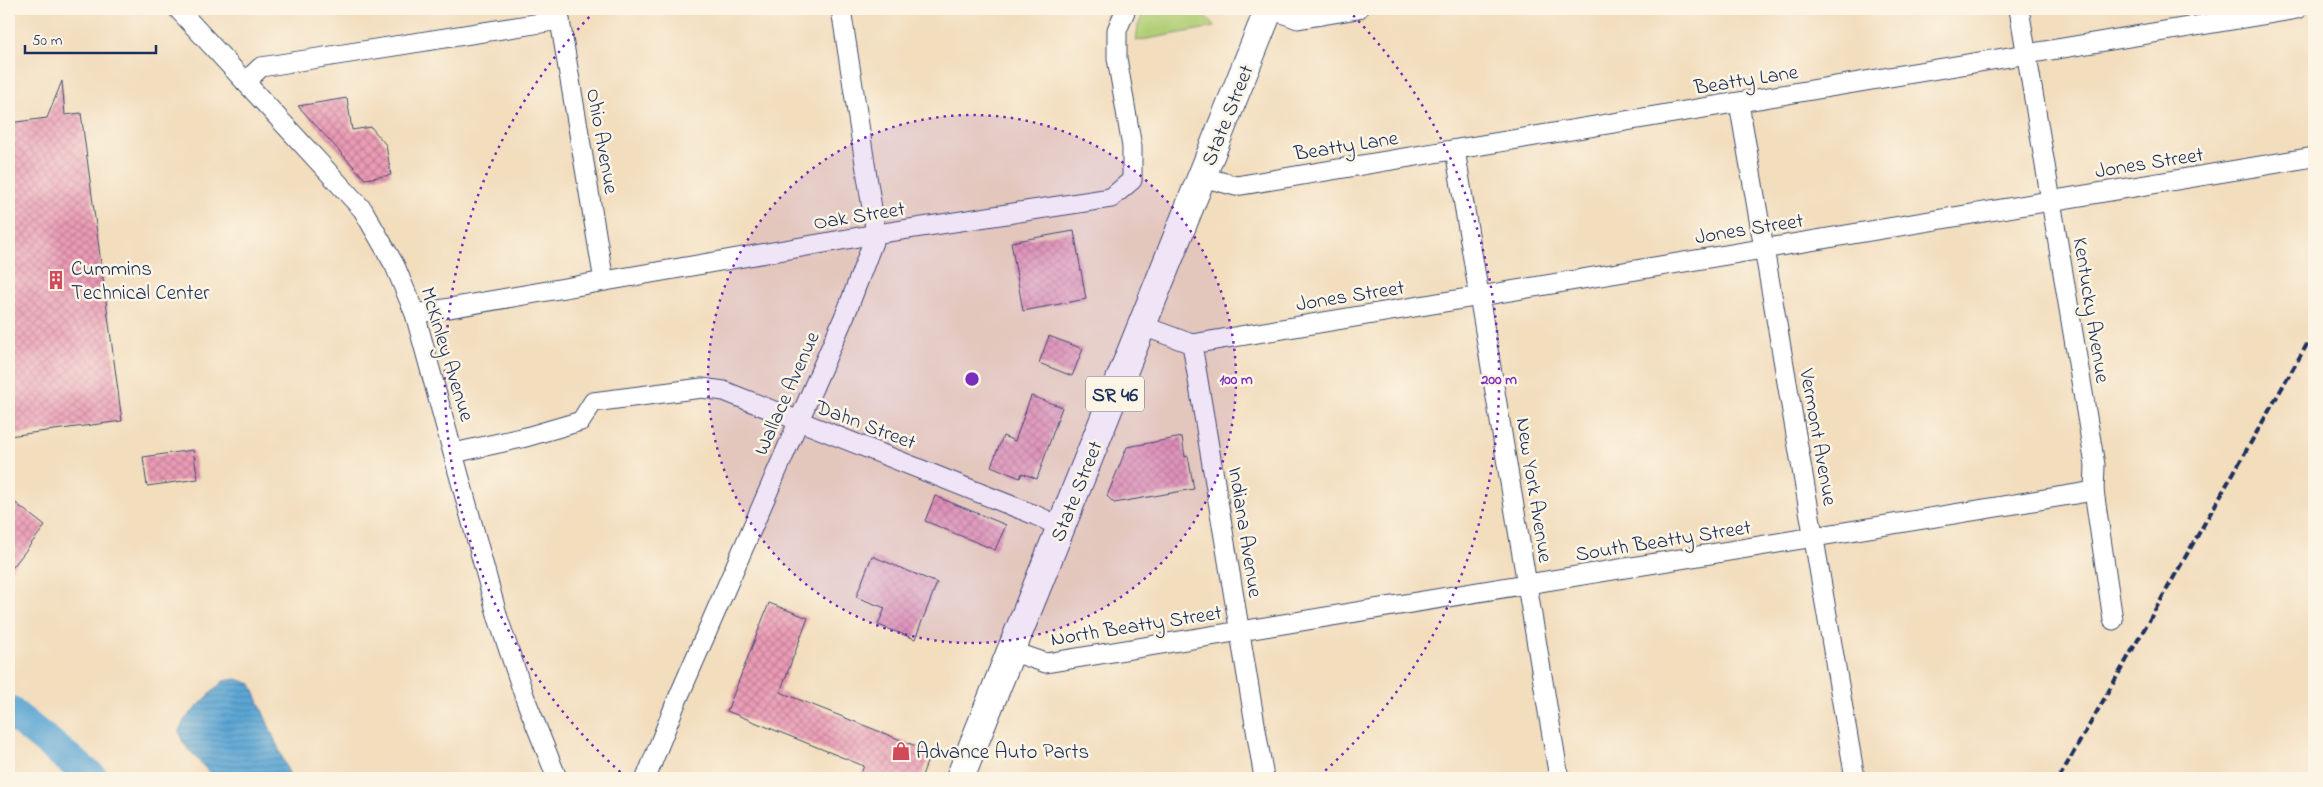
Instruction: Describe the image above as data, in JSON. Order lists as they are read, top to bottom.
{
  "streets": {
    "highway": ["State Street", "SR 46"],
    "street": [
      "Beatty Lane",
      "Ohio Avenue",
      "Jones Street",
      "Oak Street",
      "Kentucky Avenue",
      "McKinley Avenue",
      "Wallace Avenue",
      "Dahn Street",
      "Vermont Avenue",
      "New York Avenue",
      "Indiana Avenue",
      "South Beatty Street",
      "North Beatty Street"
    ]
  },
  "crossings": [
    ["Beatty Lane", "State Street"],
    ["Beatty Lane", "Kentucky Avenue"],
    ["Beatty Lane", "Vermont Avenue"],
    ["Beatty Lane", "New York Avenue"],
    ["State Street", "Dahn Street"],
    ["State Street", "North Beatty Street"],
    ["Ohio Avenue", "Oak Street"],
    ["Jones Street", "Kentucky Avenue"],
    ["Jones Street", "Vermont Avenue"],
    ["Jones Street", "New York Avenue"],
    ["Jones Street", "Indiana Avenue"],
    ["Oak Street", "McKinley Avenue"],
    ["Oak Street", "Wallace Avenue"],
    ["Kentucky Avenue", "South Beatty Street"],
    ["McKinley Avenue", "Dahn Street"],
    ["Wallace Avenue", "Dahn Street"],
    ["Vermont Avenue", "South Beatty Street"],
    ["New York Avenue", "South Beatty Street"],
    ["Indiana Avenue", "South Beatty Street"],
    ["Indiana Avenue", "North Beatty Street"],
    ["South Beatty Street", "North Beatty Street"]
  ],
  "places": {
    "building": ["Cummins Technical Center"],
    "shop": ["Advance Auto Parts"]
  },
  "scale_bar": "50 m",
  "rings": ["100 m", "200 m"]
}
